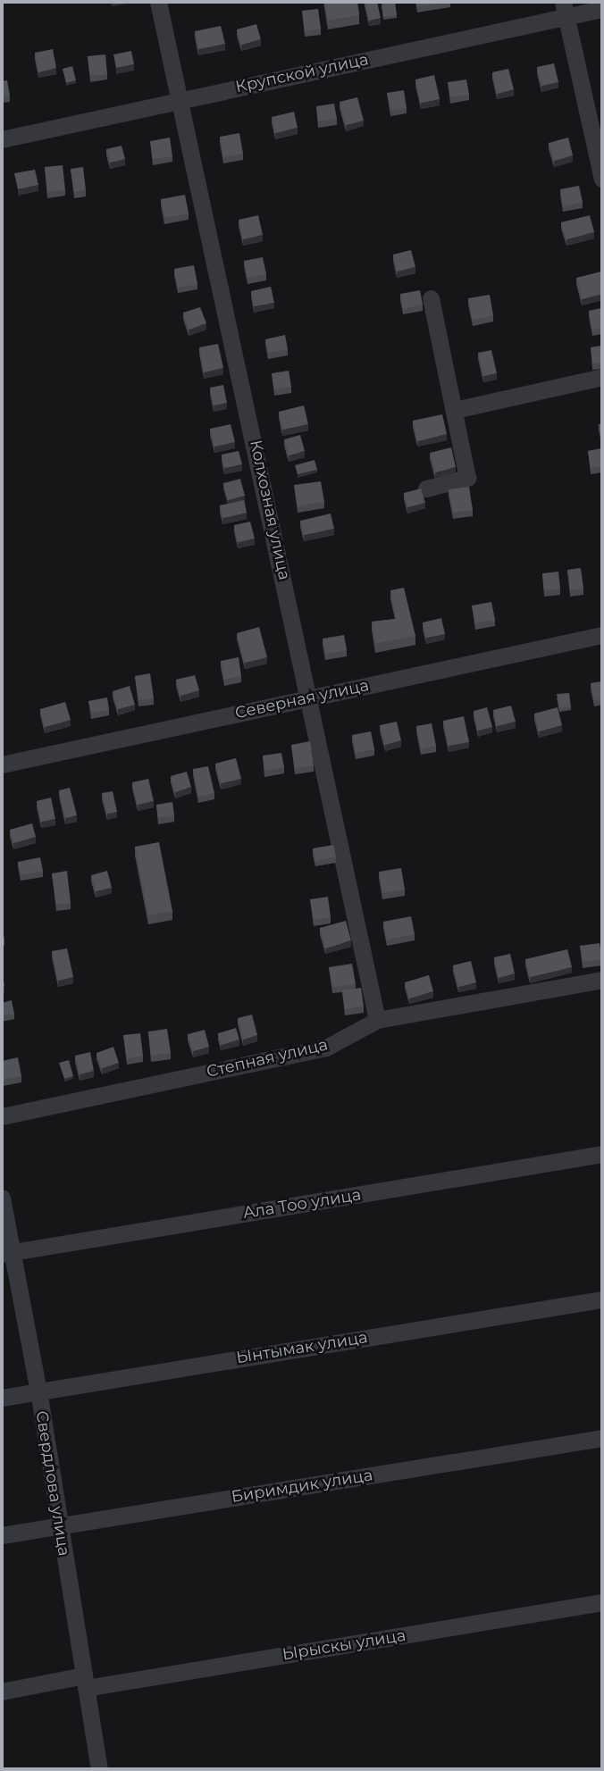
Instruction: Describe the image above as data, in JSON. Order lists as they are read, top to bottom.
{
  "streets": {
    "street": [
      "Крупской улица",
      "Колхозная улица",
      "Северная улица",
      "Степная улица",
      "Ала Тоо улица",
      "Ынтымак улица",
      "Свердлова улица",
      "Биримдик улица",
      "Ырыскы улица"
    ]
  },
  "crossings": [
    ["Крупской улица", "Колхозная улица"],
    ["Колхозная улица", "Северная улица"],
    ["Колхозная улица", "Степная улица"],
    ["Ала Тоо улица", "Свердлова улица"],
    ["Ынтымак улица", "Свердлова улица"],
    ["Свердлова улица", "Биримдик улица"],
    ["Свердлова улица", "Ырыскы улица"]
  ]
}
